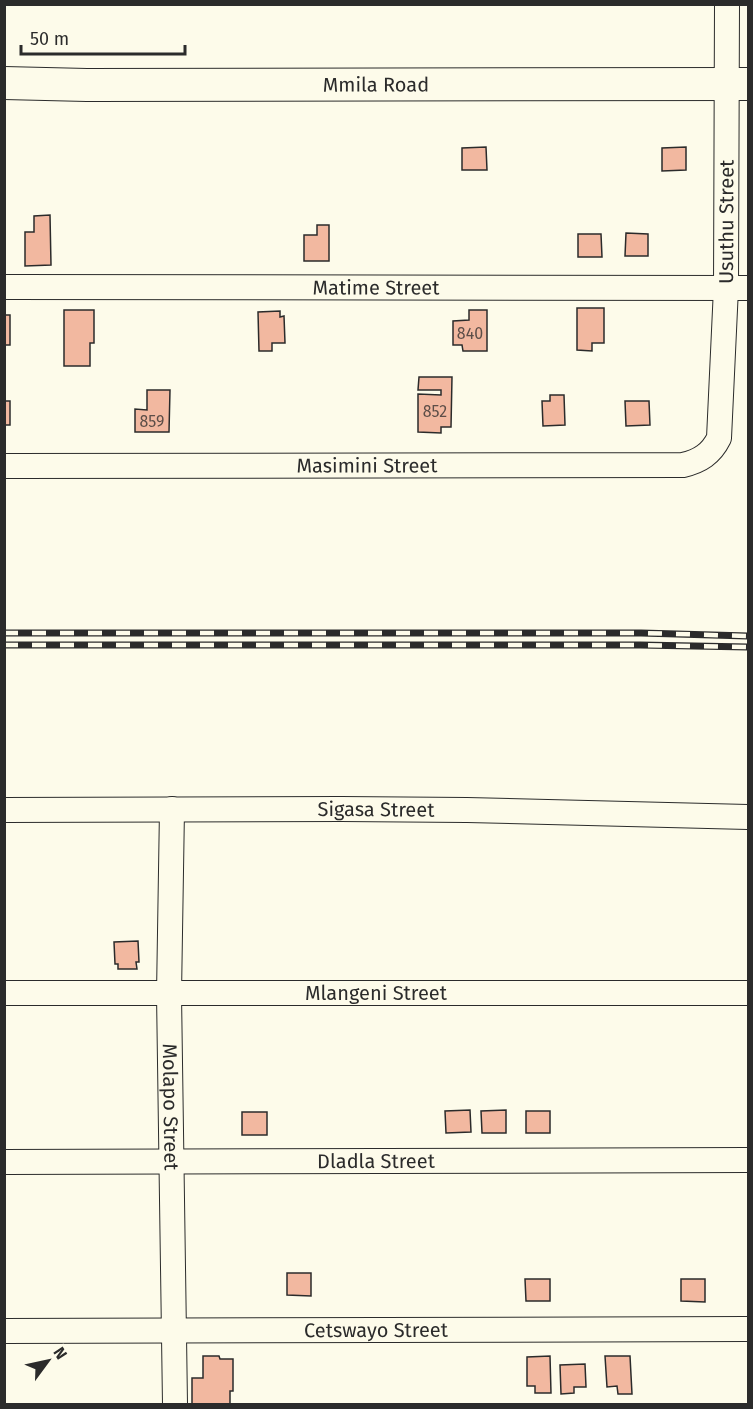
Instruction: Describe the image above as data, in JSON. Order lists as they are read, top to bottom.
{
  "streets": {
    "main road": ["Mmila Road"],
    "street": [
      "Usuthu Street",
      "Matime Street",
      "Masimini Street",
      "Sigasa Street",
      "Mlangeni Street",
      "Molapo Street",
      "Dladla Street",
      "Cetswayo Street"
    ]
  },
  "crossings": [
    ["Mmila Road", "Usuthu Street"],
    ["Usuthu Street", "Matime Street"],
    ["Usuthu Street", "Masimini Street"],
    ["Sigasa Street", "Molapo Street"],
    ["Mlangeni Street", "Molapo Street"],
    ["Molapo Street", "Dladla Street"],
    ["Molapo Street", "Cetswayo Street"]
  ],
  "house_numbers": ["840", "852", "859"],
  "scale_bar": "50 m",
  "north": "top right"
}
